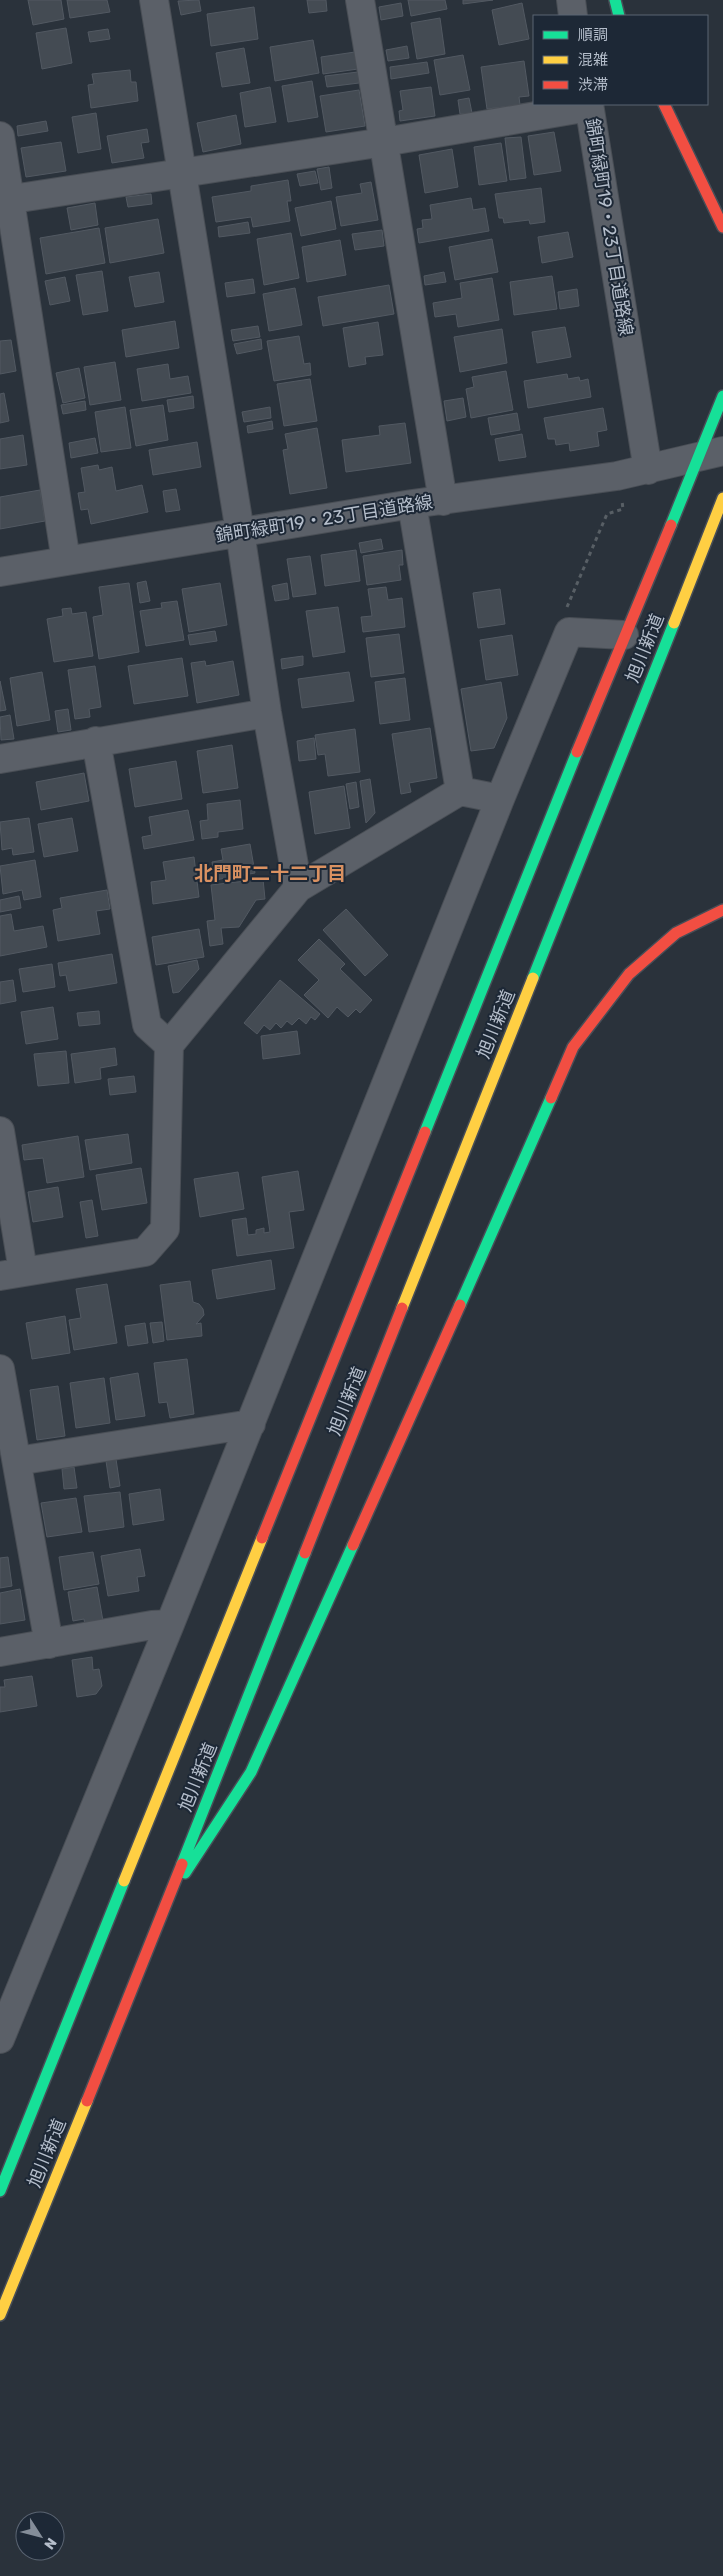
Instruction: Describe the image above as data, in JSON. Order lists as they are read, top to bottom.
{
  "streets": {
    "main road": ["旭川新道"],
    "street": ["錦町緑町19・23丁目道路線"]
  },
  "crossings": [
    ["錦町緑町19・23丁目道路線", "旭川新道"]
  ],
  "districts": ["北門町二十二丁目"],
  "legend": ["順調", "混雑", "渋滞"],
  "north": "bottom right"
}
